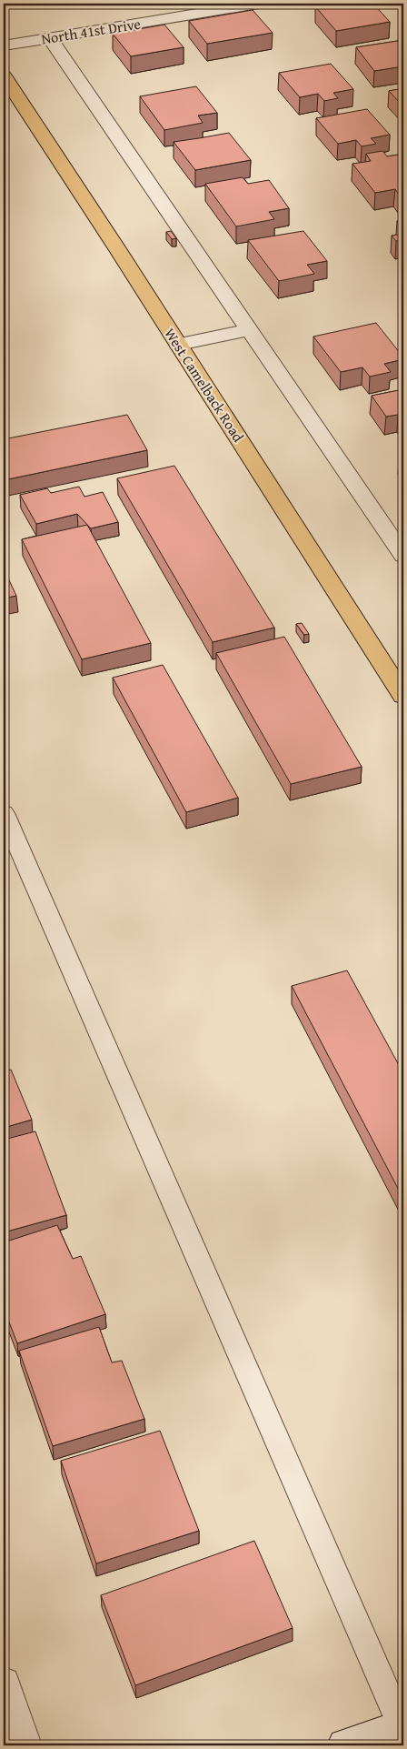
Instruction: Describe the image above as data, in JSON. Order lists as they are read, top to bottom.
{
  "streets": {
    "main road": ["West Camelback Road"],
    "street": ["North 41st Drive"]
  }
}
